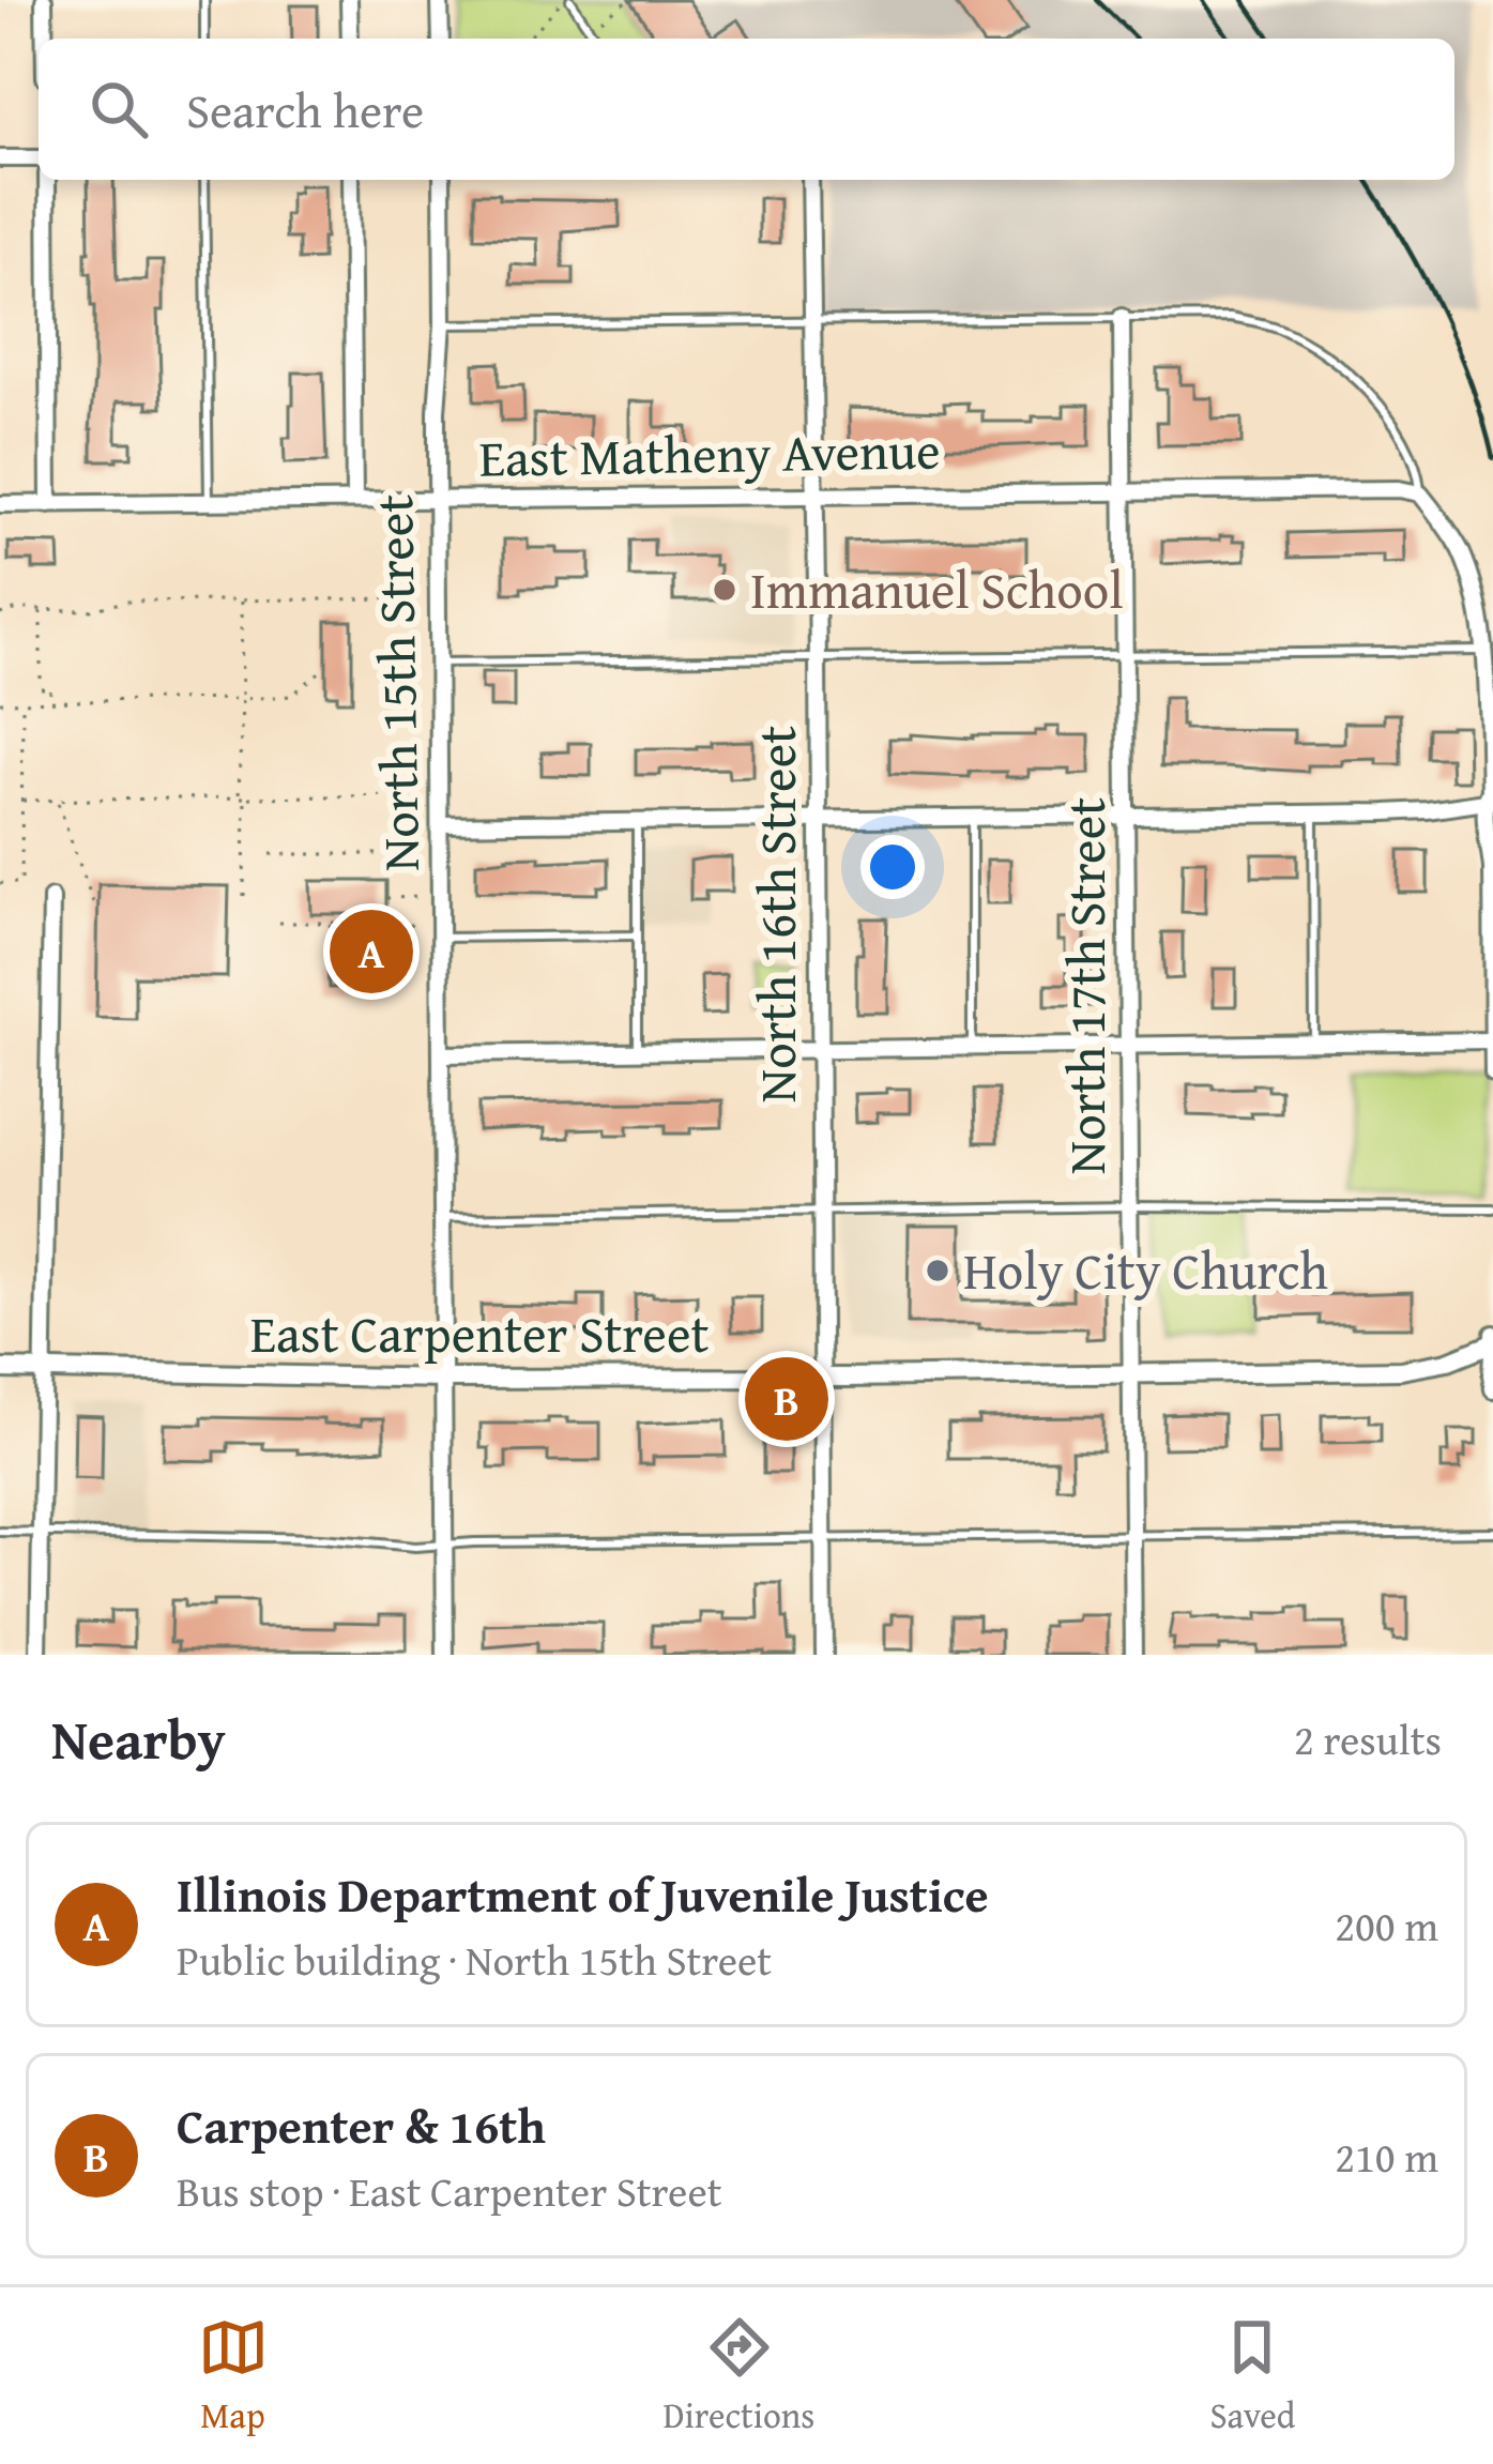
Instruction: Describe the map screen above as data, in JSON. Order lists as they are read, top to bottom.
{
  "streets": {
    "street": [
      "East Matheny Avenue",
      "North 15th Street",
      "North 16th Street",
      "North 17th Street",
      "East Carpenter Street"
    ]
  },
  "crossings": [
    ["East Matheny Avenue", "North 15th Street"],
    ["East Matheny Avenue", "North 16th Street"],
    ["East Matheny Avenue", "North 17th Street"],
    ["North 15th Street", "East Carpenter Street"],
    ["North 16th Street", "East Carpenter Street"],
    ["North 17th Street", "East Carpenter Street"]
  ],
  "places": ["Immanuel School", "Holy City Church"],
  "page": {
    "search": "Search here",
    "pins": ["A", "B"],
    "heading": ["Nearby", "2 results"],
    "list": [
      {
        "mark": "A",
        "name": "Illinois Department of Juvenile Justice",
        "note": "Public building · North 15th Street",
        "value": "200 m"
      },
      {
        "mark": "B",
        "name": "Carpenter & 16th",
        "note": "Bus stop · East Carpenter Street",
        "value": "210 m"
      }
    ],
    "nav": ["Map", "Directions", "Saved"]
  }
}
